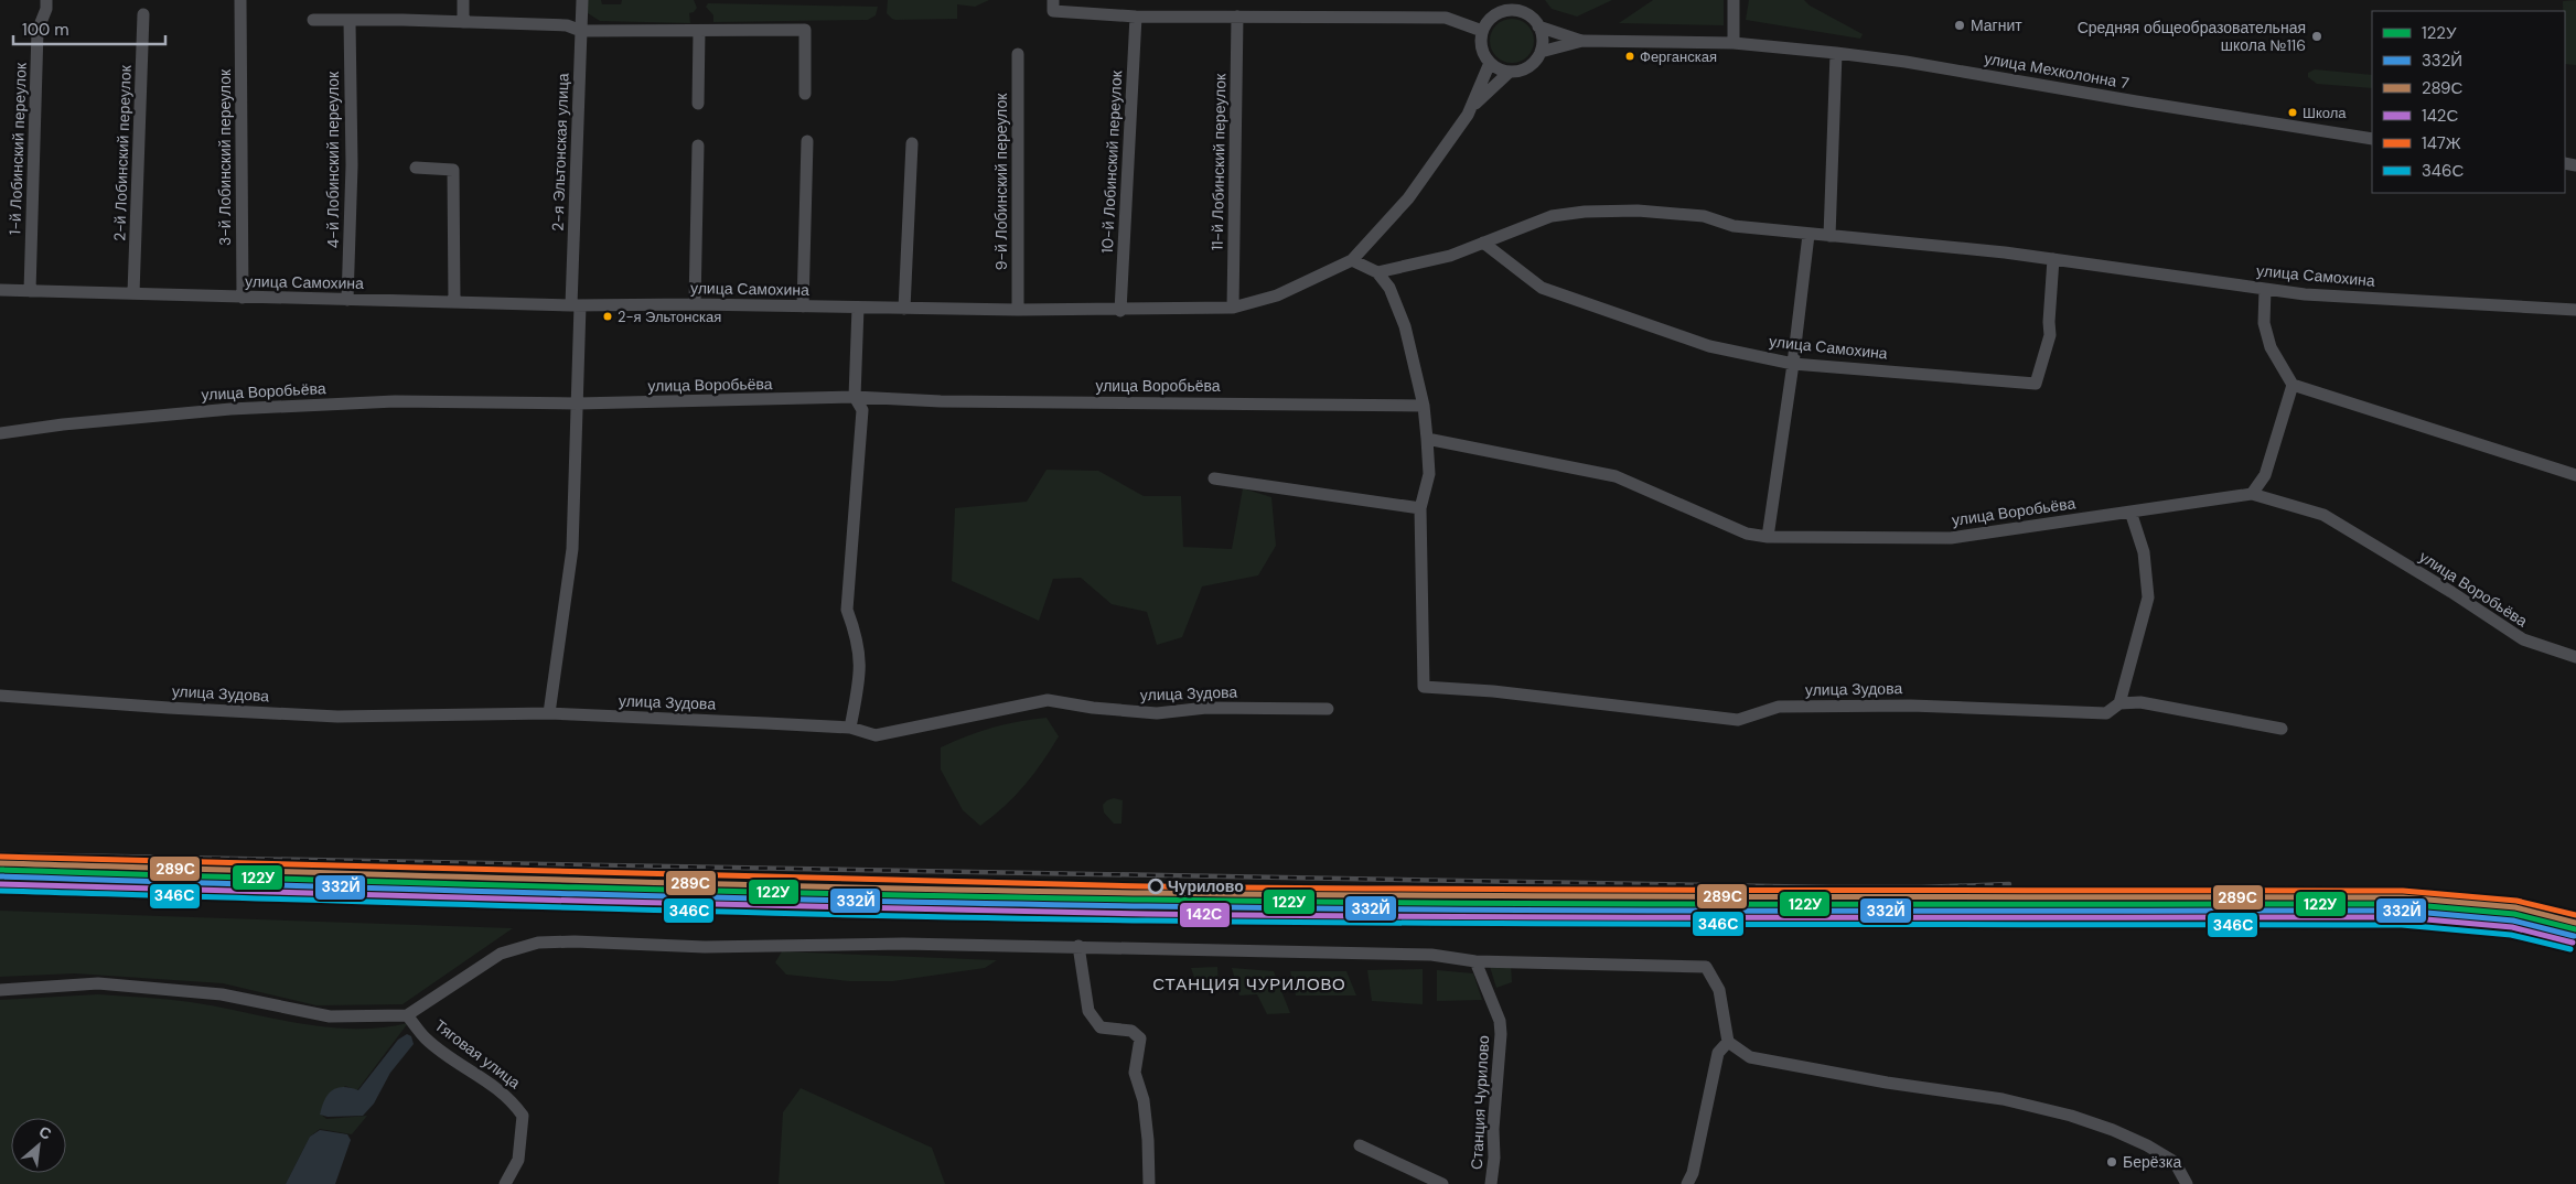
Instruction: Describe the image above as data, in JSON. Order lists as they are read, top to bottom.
{
  "streets": {
    "street": [
      "улица Мехколонна 7",
      "1-й Лобинский переулок",
      "2-я Эльтонская улица",
      "2-й Лобинский переулок",
      "3-й Лобинский переулок",
      "4-й Лобинский переулок",
      "10-й Лобинский переулок",
      "11-й Лобинский переулок",
      "9-й Лобинский переулок",
      "улица Самохина",
      "улица Воробьёва",
      "улица Зудова",
      "Тяговая улица",
      "Станция Чурилово"
    ]
  },
  "crossings": [
    ["1-й Лобинский переулок", "улица Самохина"],
    ["2-я Эльтонская улица", "улица Самохина"],
    ["2-я Эльтонская улица", "улица Воробьёва"],
    ["2-я Эльтонская улица", "улица Зудова"],
    ["2-й Лобинский переулок", "улица Самохина"],
    ["3-й Лобинский переулок", "улица Самохина"],
    ["4-й Лобинский переулок", "улица Самохина"],
    ["10-й Лобинский переулок", "улица Самохина"],
    ["11-й Лобинский переулок", "улица Самохина"],
    ["9-й Лобинский переулок", "улица Самохина"]
  ],
  "districts": ["СТАНЦИЯ ЧУРИЛОВО"],
  "places": [
    "Магнит",
    "Средняя общеобразовательная школа №116",
    "Ферганская",
    "Школа",
    "2-я Эльтонская",
    "Чурилово",
    "Берёзка"
  ],
  "lines": [
    "transit line 147Ж",
    "transit line 289С",
    "transit line 122У",
    "transit line 332Й",
    "transit line 142С",
    "transit line 346С"
  ],
  "legend": [
    "122У",
    "332Й",
    "289С",
    "142С",
    "147Ж",
    "346С"
  ],
  "scale_bar": "100 m",
  "north": "top right"
}
